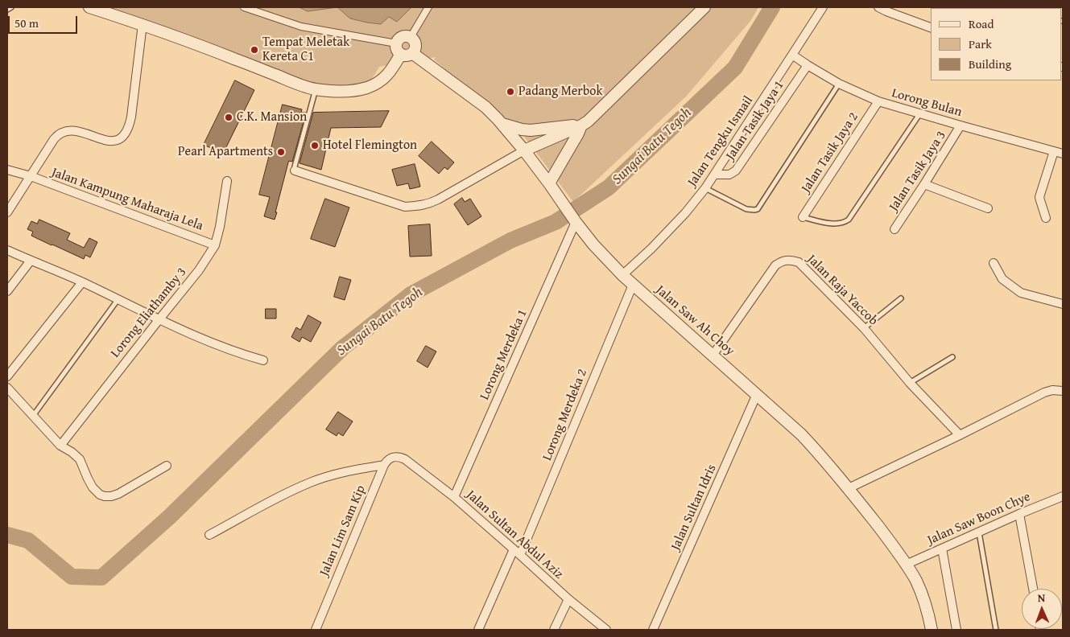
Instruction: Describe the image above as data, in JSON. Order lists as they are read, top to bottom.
{
  "streets": {
    "street": [
      "Lorong Bulan",
      "Jalan Tasik Jaya 1",
      "Jalan Tengku Ismail",
      "Jalan Tasik Jaya 2",
      "Jalan Tasik Jaya 3",
      "Jalan Kampung Maharaja Lela",
      "Jalan Raja Yaccob",
      "Lorong Eliathamby 3",
      "Jalan Saw Ah Choy",
      "Lorong Merdeka 1",
      "Lorong Merdeka 2",
      "Jalan Sultan Idris",
      "Jalan Saw Boon Chye",
      "Jalan Lim Sam Kip",
      "Jalan Sultan Abdul Aziz"
    ]
  },
  "crossings": [
    ["Lorong Bulan", "Jalan Tasik Jaya 1"],
    ["Lorong Bulan", "Jalan Tengku Ismail"],
    ["Lorong Bulan", "Jalan Tasik Jaya 2"],
    ["Lorong Bulan", "Jalan Tasik Jaya 3"],
    ["Jalan Tasik Jaya 1", "Jalan Tengku Ismail"],
    ["Jalan Tengku Ismail", "Jalan Saw Ah Choy"],
    ["Jalan Kampung Maharaja Lela", "Lorong Eliathamby 3"],
    ["Jalan Raja Yaccob", "Jalan Saw Ah Choy"],
    ["Jalan Saw Ah Choy", "Lorong Merdeka 1"],
    ["Jalan Saw Ah Choy", "Lorong Merdeka 2"],
    ["Jalan Saw Ah Choy", "Jalan Sultan Idris"],
    ["Jalan Saw Ah Choy", "Jalan Saw Boon Chye"],
    ["Lorong Merdeka 1", "Jalan Sultan Abdul Aziz"],
    ["Lorong Merdeka 2", "Jalan Sultan Abdul Aziz"],
    ["Jalan Lim Sam Kip", "Jalan Sultan Abdul Aziz"]
  ],
  "water": ["Sungai Batu Tegoh"],
  "places": [
    "Tempat Meletak Kereta C1",
    "Padang Merbok",
    "C.K. Mansion",
    "Hotel Flemington",
    "Pearl Apartments"
  ],
  "legend": ["Road", "Park", "Building"],
  "scale_bar": "50 m",
  "north": "top"
}
